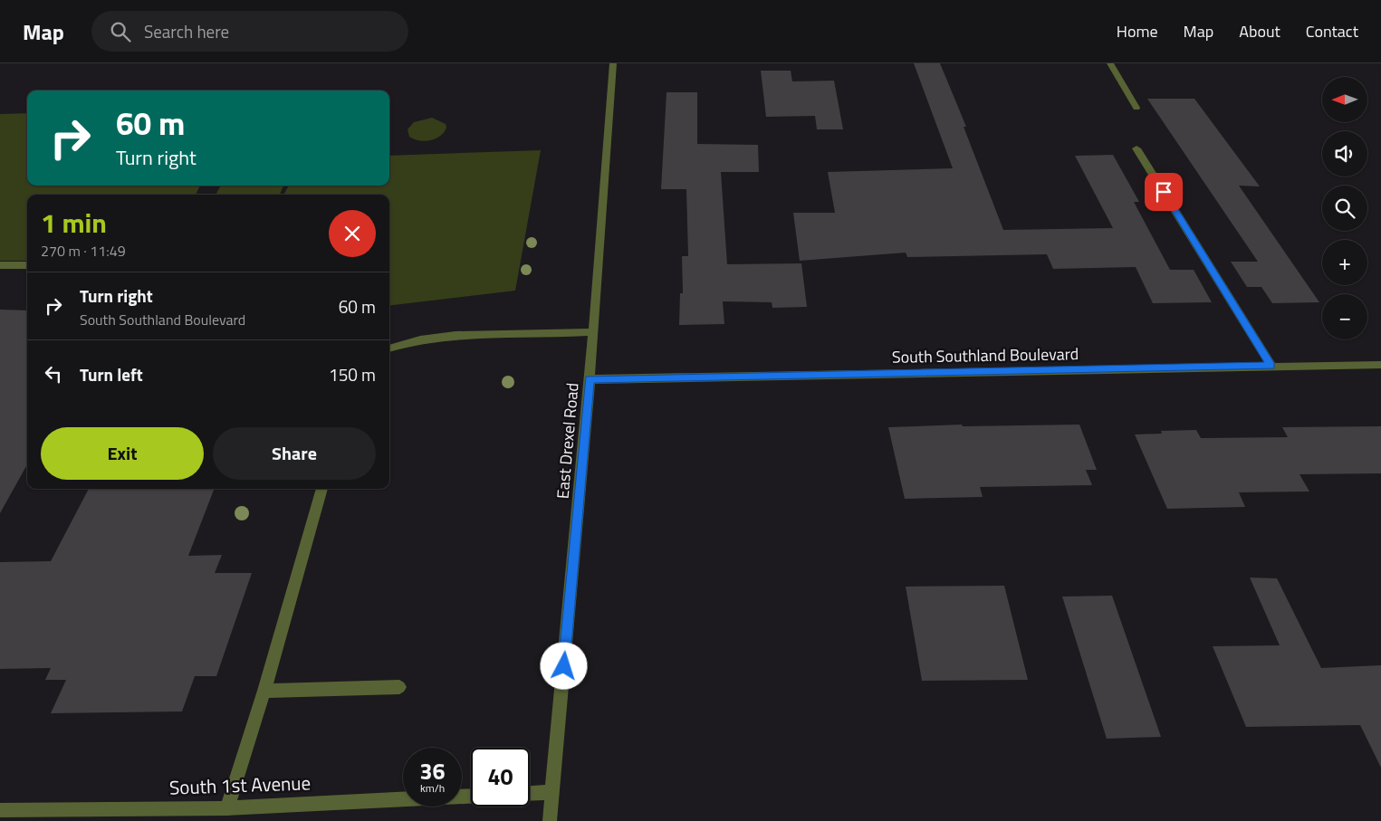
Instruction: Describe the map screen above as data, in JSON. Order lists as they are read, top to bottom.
{
  "streets": {
    "street": ["South Southland Boulevard", "East Drexel Road", "South 1st Avenue"]
  },
  "crossings": [
    ["South Southland Boulevard", "East Drexel Road"]
  ],
  "north": "left",
  "page": {
    "header": "Map",
    "search": "Search here",
    "nav": [
      "Home",
      "Map",
      "About",
      "Contact"
    ],
    "map_buttons": ["+", "−"],
    "turn": ["60 m", "Turn right"],
    "heading": ["1 min", "270 m · 11:49"],
    "list": [
      {
        "name": "Turn right",
        "note": "South Southland Boulevard",
        "value": "60 m"
      },
      {
        "name": "Turn left",
        "value": "150 m"
      }
    ],
    "buttons": ["Exit", "Share"],
    "speed": "36 km/h",
    "limit": "40"
  }
}
